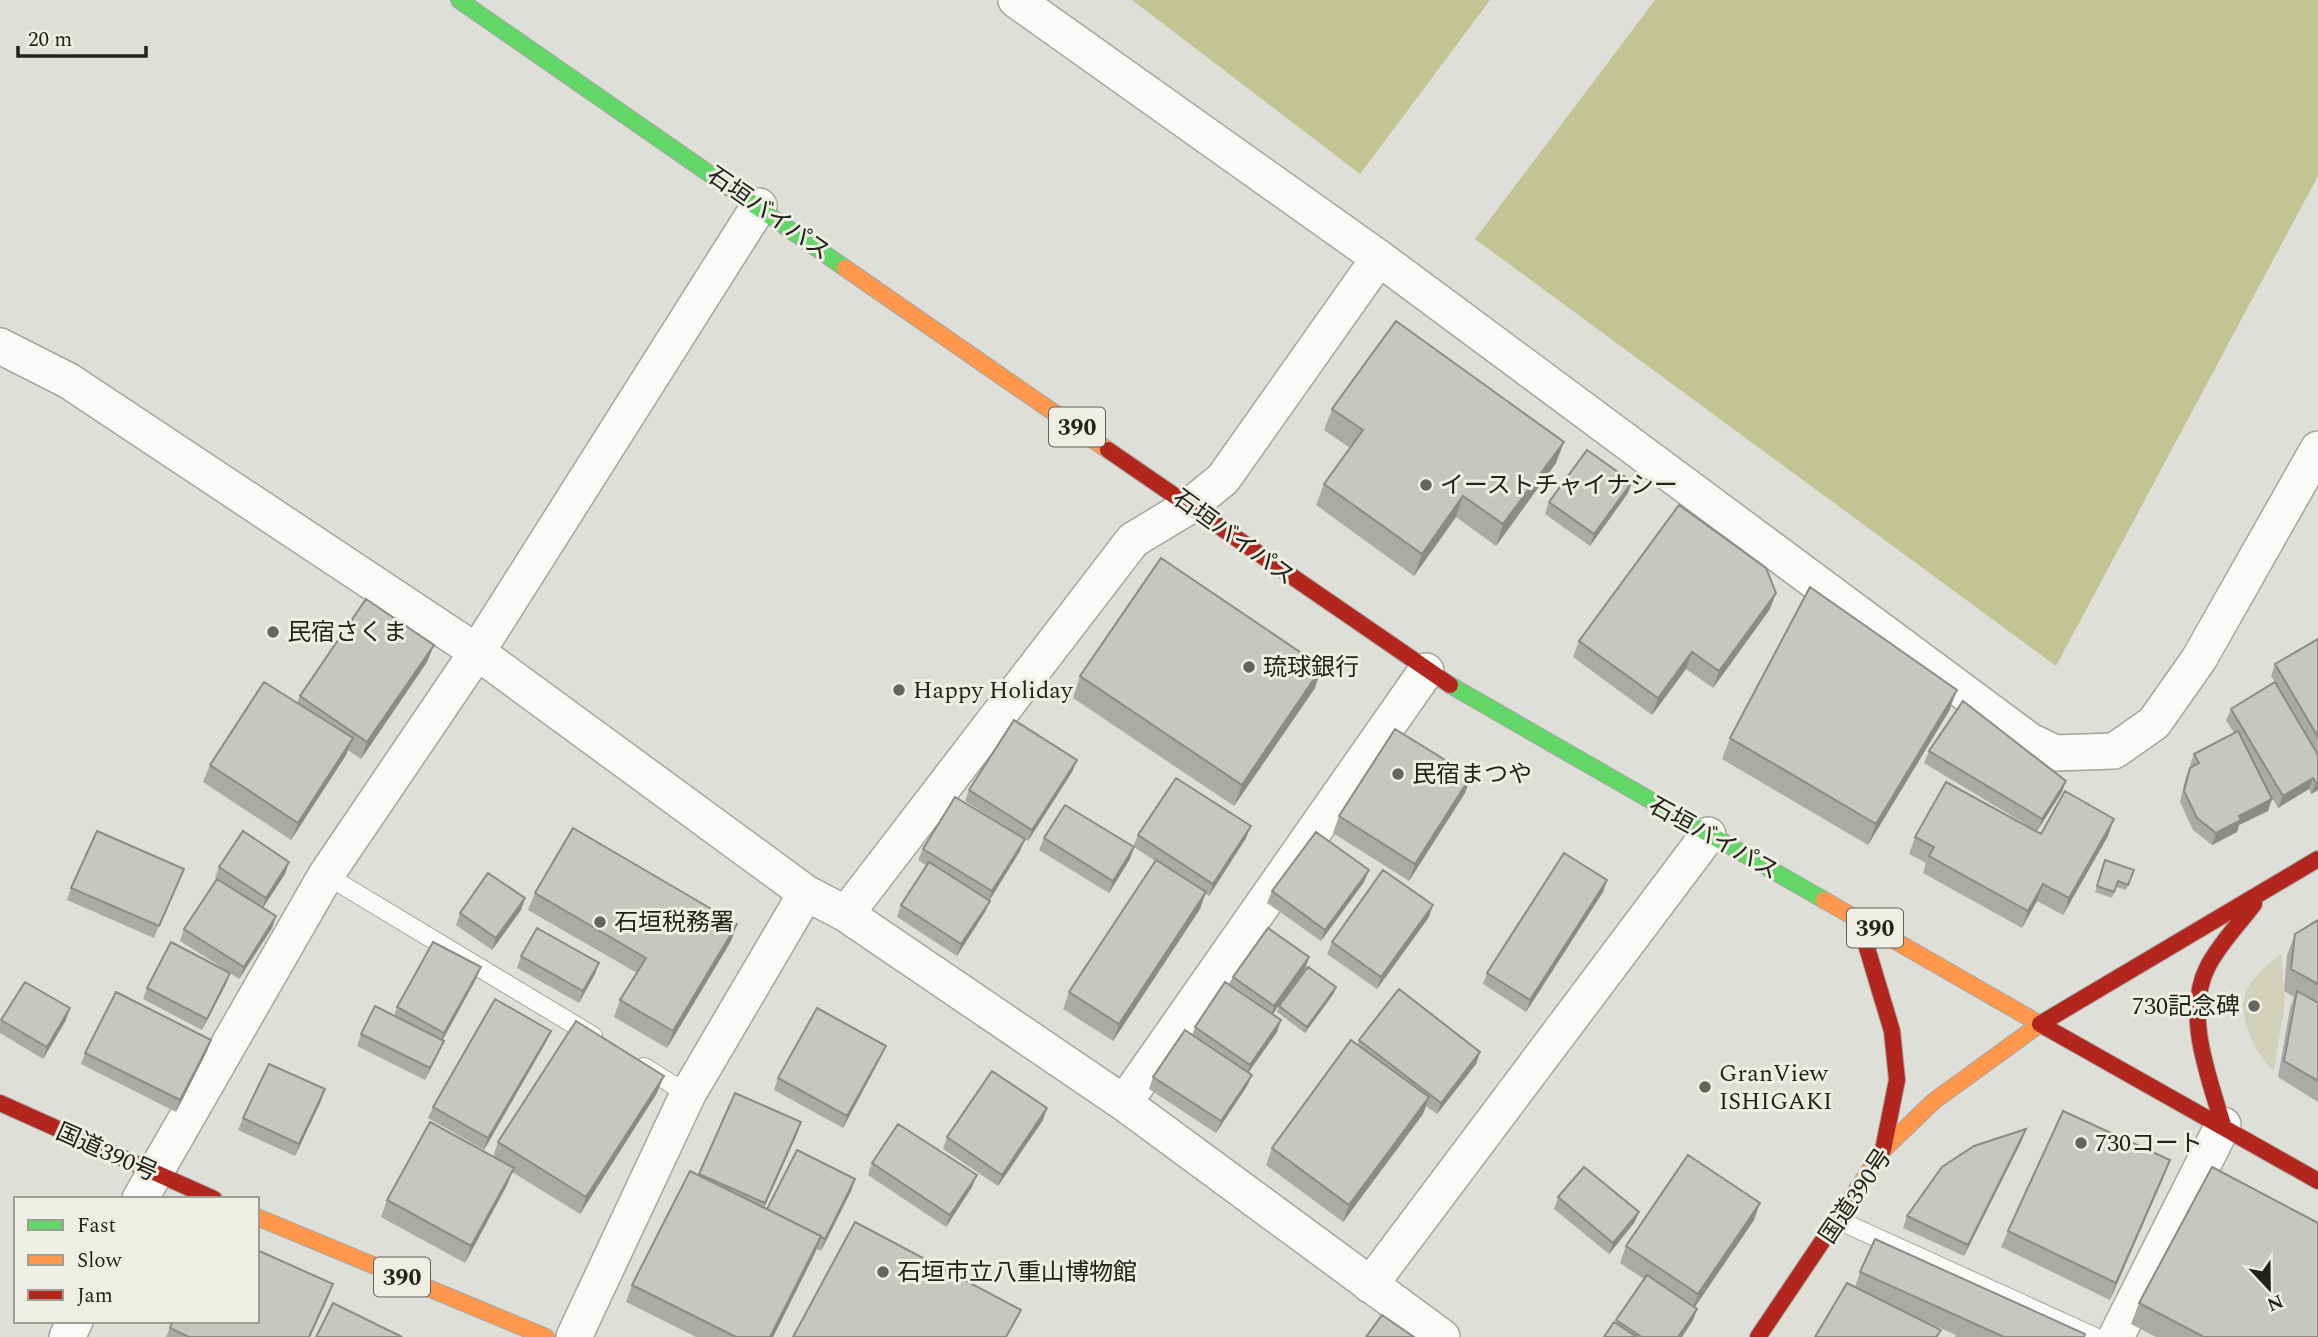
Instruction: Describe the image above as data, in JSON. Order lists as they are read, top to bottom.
{
  "streets": {
    "main road": ["石垣バイパス", "390", "国道390号"]
  },
  "crossings": [
    ["石垣バイパス", "国道390号"]
  ],
  "places": [
    "イーストチャイナシー",
    "民宿さくま",
    "琉球銀行",
    "Happy Holiday",
    "民宿まつや",
    "石垣税務署",
    "730記念碑",
    "GranView ISHIGAKI",
    "730コート",
    "石垣市立八重山博物館"
  ],
  "legend": ["Fast", "Slow", "Jam"],
  "scale_bar": "20 m",
  "north": "bottom"
}
